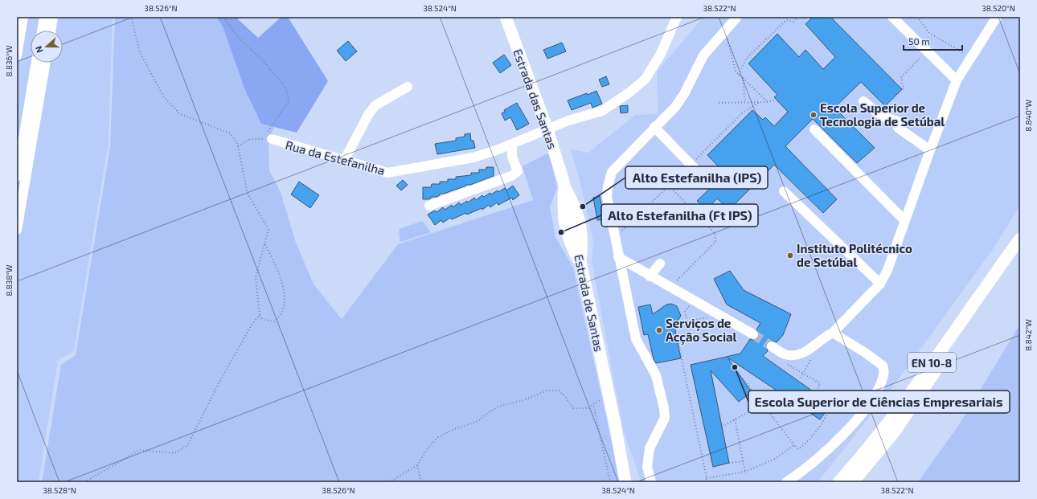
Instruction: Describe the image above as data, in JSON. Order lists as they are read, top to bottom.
{
  "streets": {
    "main road": ["Estrada das Santas", "Estrada de Santas", "EN 10-8"],
    "street": ["Rua da Estefanilha"]
  },
  "crossings": [
    ["Estrada das Santas", "Rua da Estefanilha"],
    ["Estrada das Santas", "Estrada de Santas"]
  ],
  "places": [
    "Escola Superior de Tecnologia de Setúbal",
    "Alto Estefanilha (IPS)",
    "Alto Estefanilha (Ft IPS)",
    "Instituto Politécnico de Setúbal",
    "Serviços de Acção Social",
    "Escola Superior de Ciências Empresariais"
  ],
  "scale_bar": "50 m",
  "north": "left",
  "coordinates": [
    "38.526°N",
    "38.524°N",
    "38.522°N",
    "38.520°N",
    "8.836°W",
    "8.840°W",
    "8.838°W",
    "8.842°W",
    "38.528°N"
  ]
}
